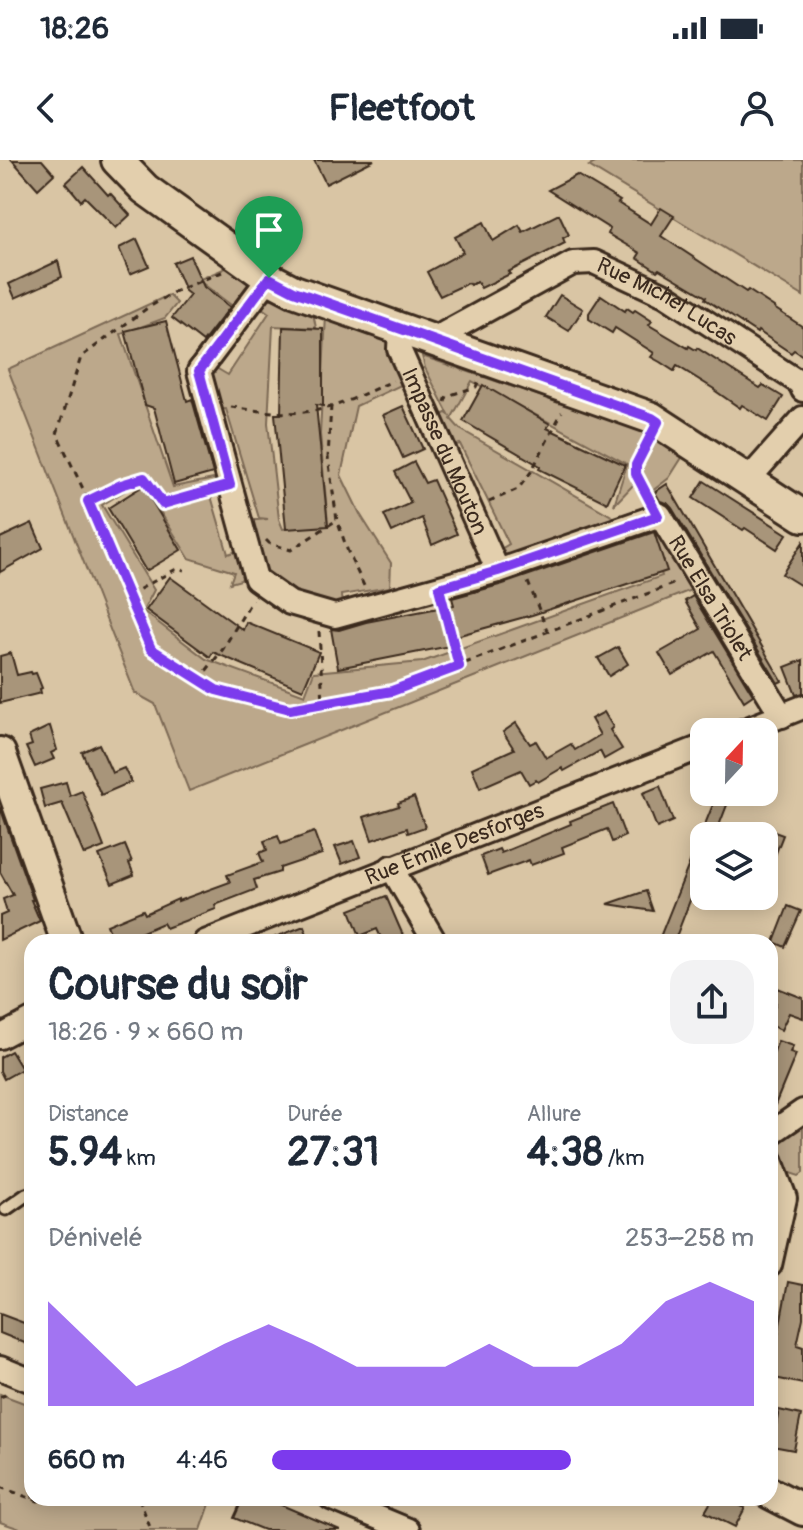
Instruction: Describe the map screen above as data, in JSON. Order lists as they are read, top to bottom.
{
  "streets": {
    "street": [
      "Rue Michel Lucas",
      "Impasse du Mouton",
      "Rue Elsa Triolet",
      "Rue Émile Desforges"
    ]
  },
  "crossings": [
    ["Impasse du Mouton", "Rue Elsa Triolet"]
  ],
  "north": "top",
  "page": {
    "status": "18:26",
    "header": "Fleetfoot",
    "heading": ["Course du soir", "18:26 · 9 × 660 m"],
    "stats": [
      ["Distance", "5.94 km"],
      ["Durée", "27:31"],
      ["Allure", "4:38 /km"]
    ],
    "chart": ["Dénivelé", "253–258 m"],
    "list": [
      {
        "name": "660 m",
        "note": "4:46"
      }
    ]
  }
}
